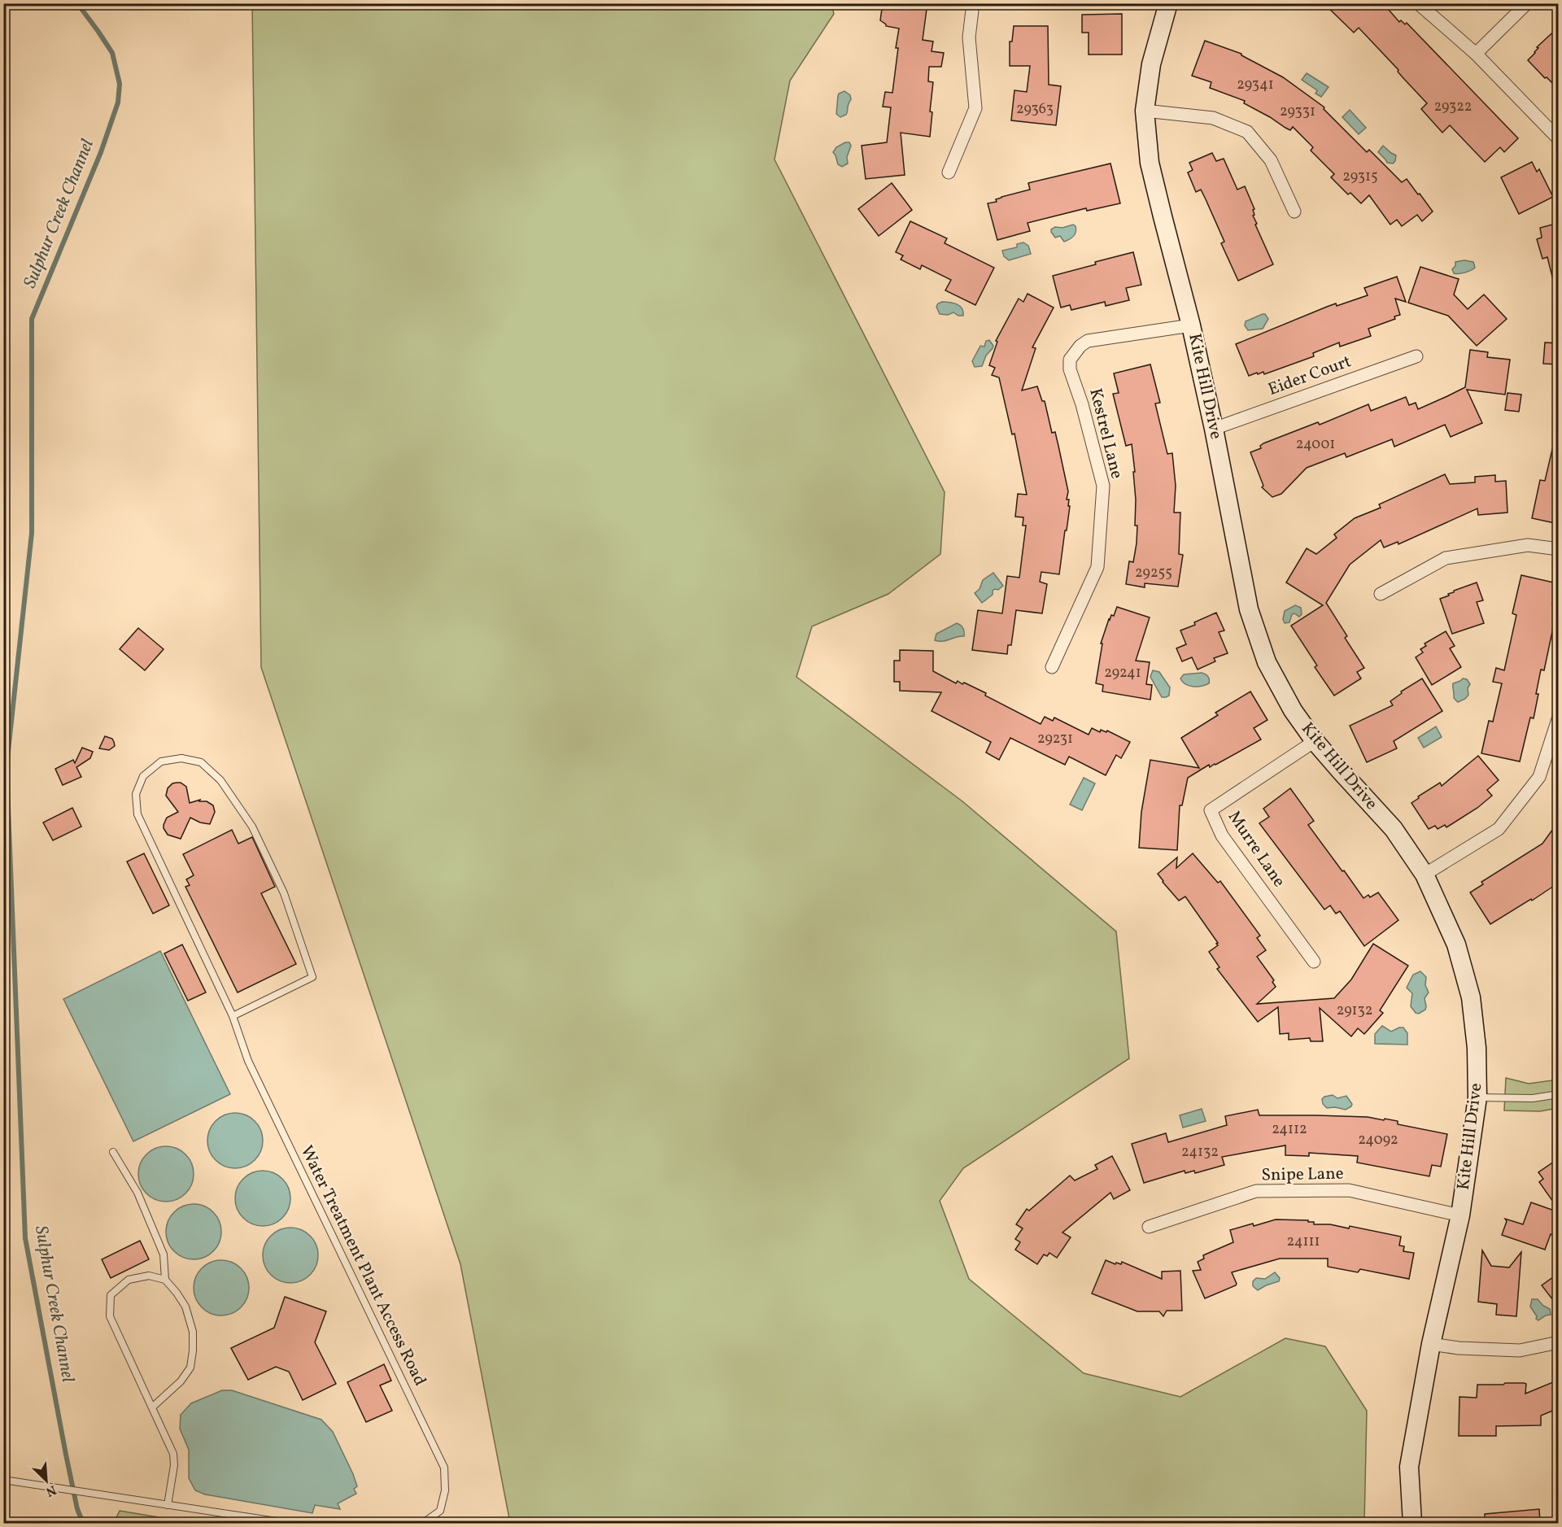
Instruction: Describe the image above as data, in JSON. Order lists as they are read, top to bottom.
{
  "streets": {
    "street": [
      "Eider Court",
      "Kite Hill Drive",
      "Kestrel Lane",
      "Murre Lane",
      "Snipe Lane"
    ],
    "lane": ["Water Treatment Plant Access Road"]
  },
  "crossings": [
    ["Eider Court", "Kite Hill Drive"],
    ["Kite Hill Drive", "Kestrel Lane"],
    ["Kite Hill Drive", "Murre Lane"],
    ["Kite Hill Drive", "Snipe Lane"]
  ],
  "water": ["Sulphur Creek Channel"],
  "house_numbers": [
    "29341",
    "29322",
    "29363",
    "29331",
    "29315",
    "24001",
    "29255",
    "29241",
    "29231",
    "29132",
    "24112",
    "24092",
    "24132",
    "24111"
  ],
  "north": "bottom right"
}
